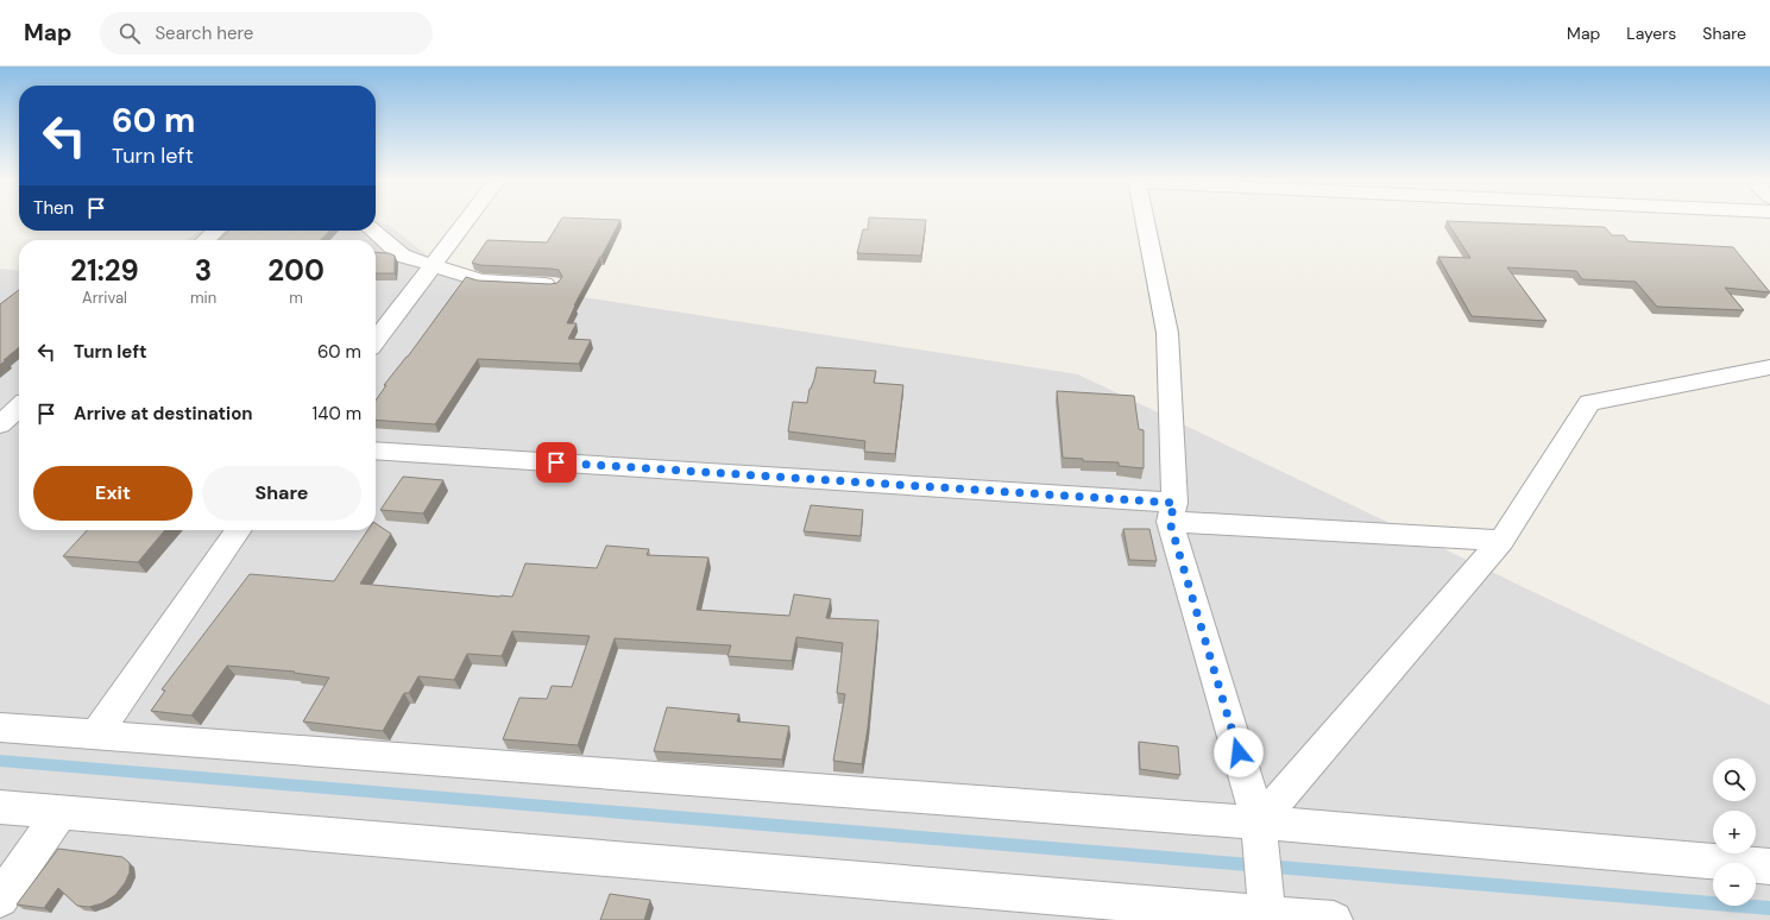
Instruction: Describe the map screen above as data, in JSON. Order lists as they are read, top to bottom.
{
  "page": {
    "header": "Map",
    "search": "Search here",
    "nav": ["Map", "Layers", "Share"],
    "turn": ["60 m", "Turn left"],
    "then": "Then",
    "eta": [
      "21:29",
      "Arrival",
      "3",
      "min",
      "200",
      "m"
    ],
    "list": [
      {
        "name": "Turn left",
        "value": "60 m"
      },
      {
        "name": "Arrive at destination",
        "value": "140 m"
      }
    ],
    "buttons": ["Exit", "Share"],
    "map_buttons": ["+", "−"]
  }
}
